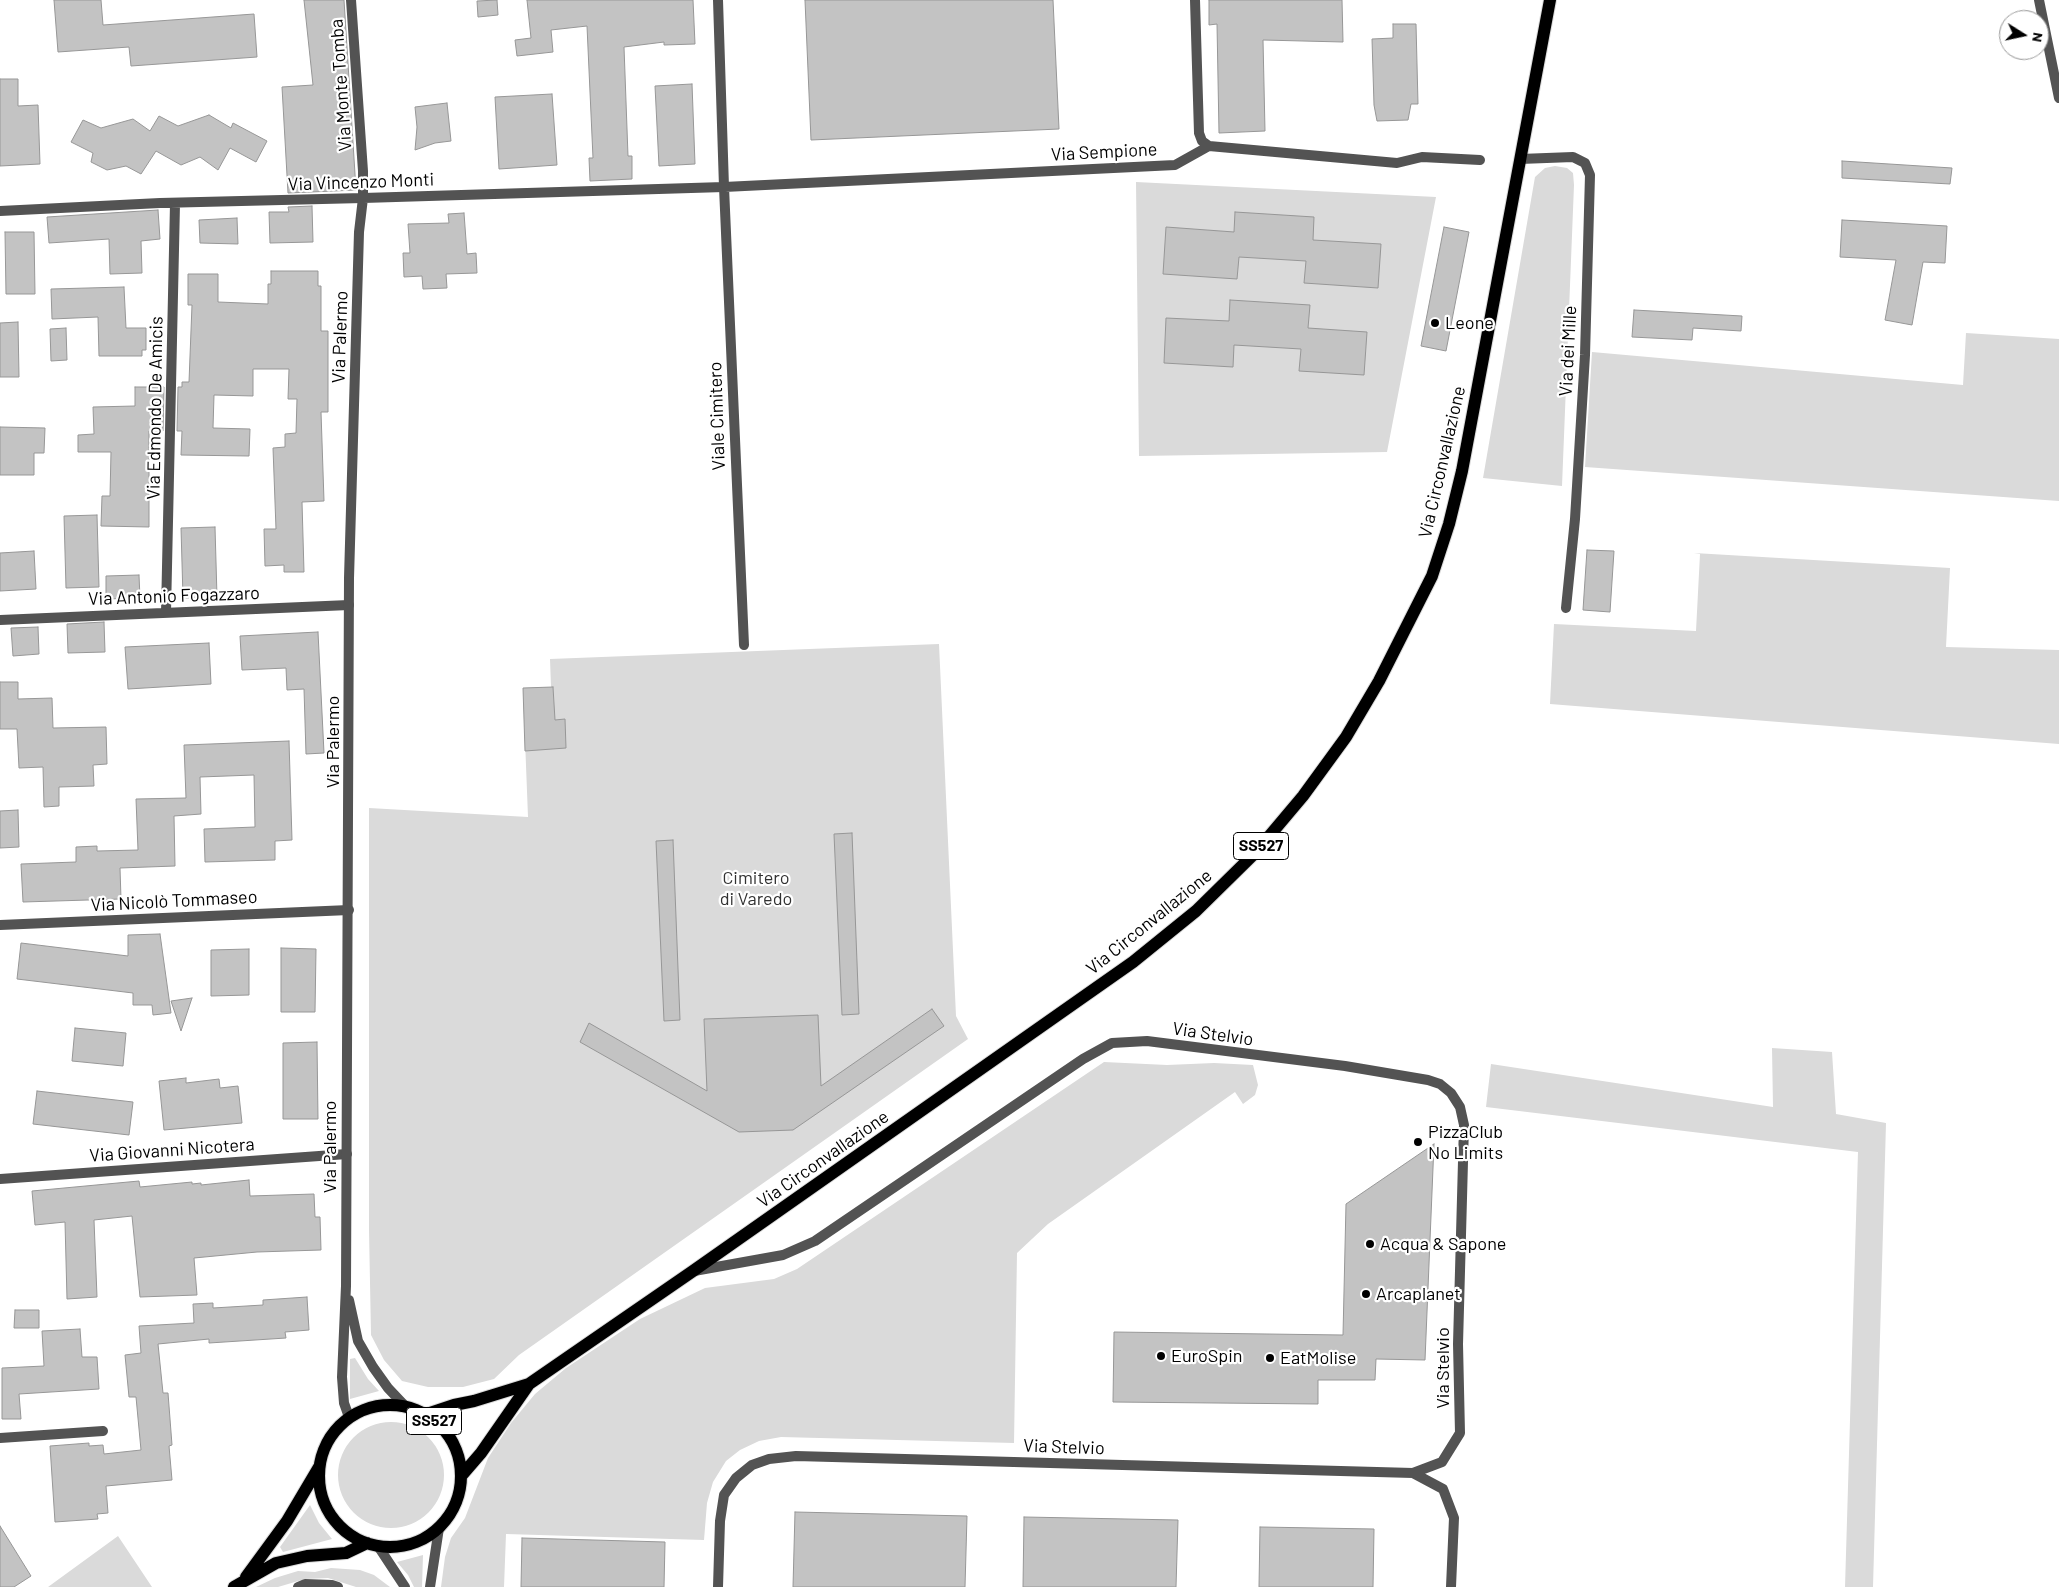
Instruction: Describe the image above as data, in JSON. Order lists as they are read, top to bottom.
{
  "streets": {
    "main road": ["Via Circonvallazione", "SS527"],
    "street": [
      "Via Monte Tomba",
      "Via Sempione",
      "Via Vincenzo Monti",
      "Via Palermo",
      "Via dei Mille",
      "Via Edmondo De Amicis",
      "Viale Cimitero",
      "Via Antonio Fogazzaro",
      "Via Nicolò Tommaseo",
      "Via Stelvio",
      "Via Giovanni Nicotera"
    ]
  },
  "crossings": [
    ["Via Monte Tomba", "Via Vincenzo Monti"],
    ["Via Monte Tomba", "Via Palermo"],
    ["Via Sempione", "Via Vincenzo Monti"],
    ["Via Sempione", "Viale Cimitero"],
    ["Via Vincenzo Monti", "Via Palermo"],
    ["Via Vincenzo Monti", "Via Edmondo De Amicis"],
    ["Via Vincenzo Monti", "Viale Cimitero"],
    ["Via Palermo", "Via Circonvallazione"],
    ["Via Palermo", "Via Antonio Fogazzaro"],
    ["Via Palermo", "SS527"],
    ["Via Palermo", "Via Nicolò Tommaseo"],
    ["Via Palermo", "Via Giovanni Nicotera"],
    ["Via dei Mille", "Via Circonvallazione"],
    ["Via Edmondo De Amicis", "Via Antonio Fogazzaro"],
    ["Via Circonvallazione", "SS527"],
    ["Via Circonvallazione", "Via Stelvio"]
  ],
  "parks": ["Cimitero di Varedo"],
  "places": [
    "Leone",
    "PizzaClub No Limits",
    "Acqua & Sapone",
    "Arcaplanet",
    "EuroSpin",
    "EatMolise"
  ],
  "north": "right"
}
